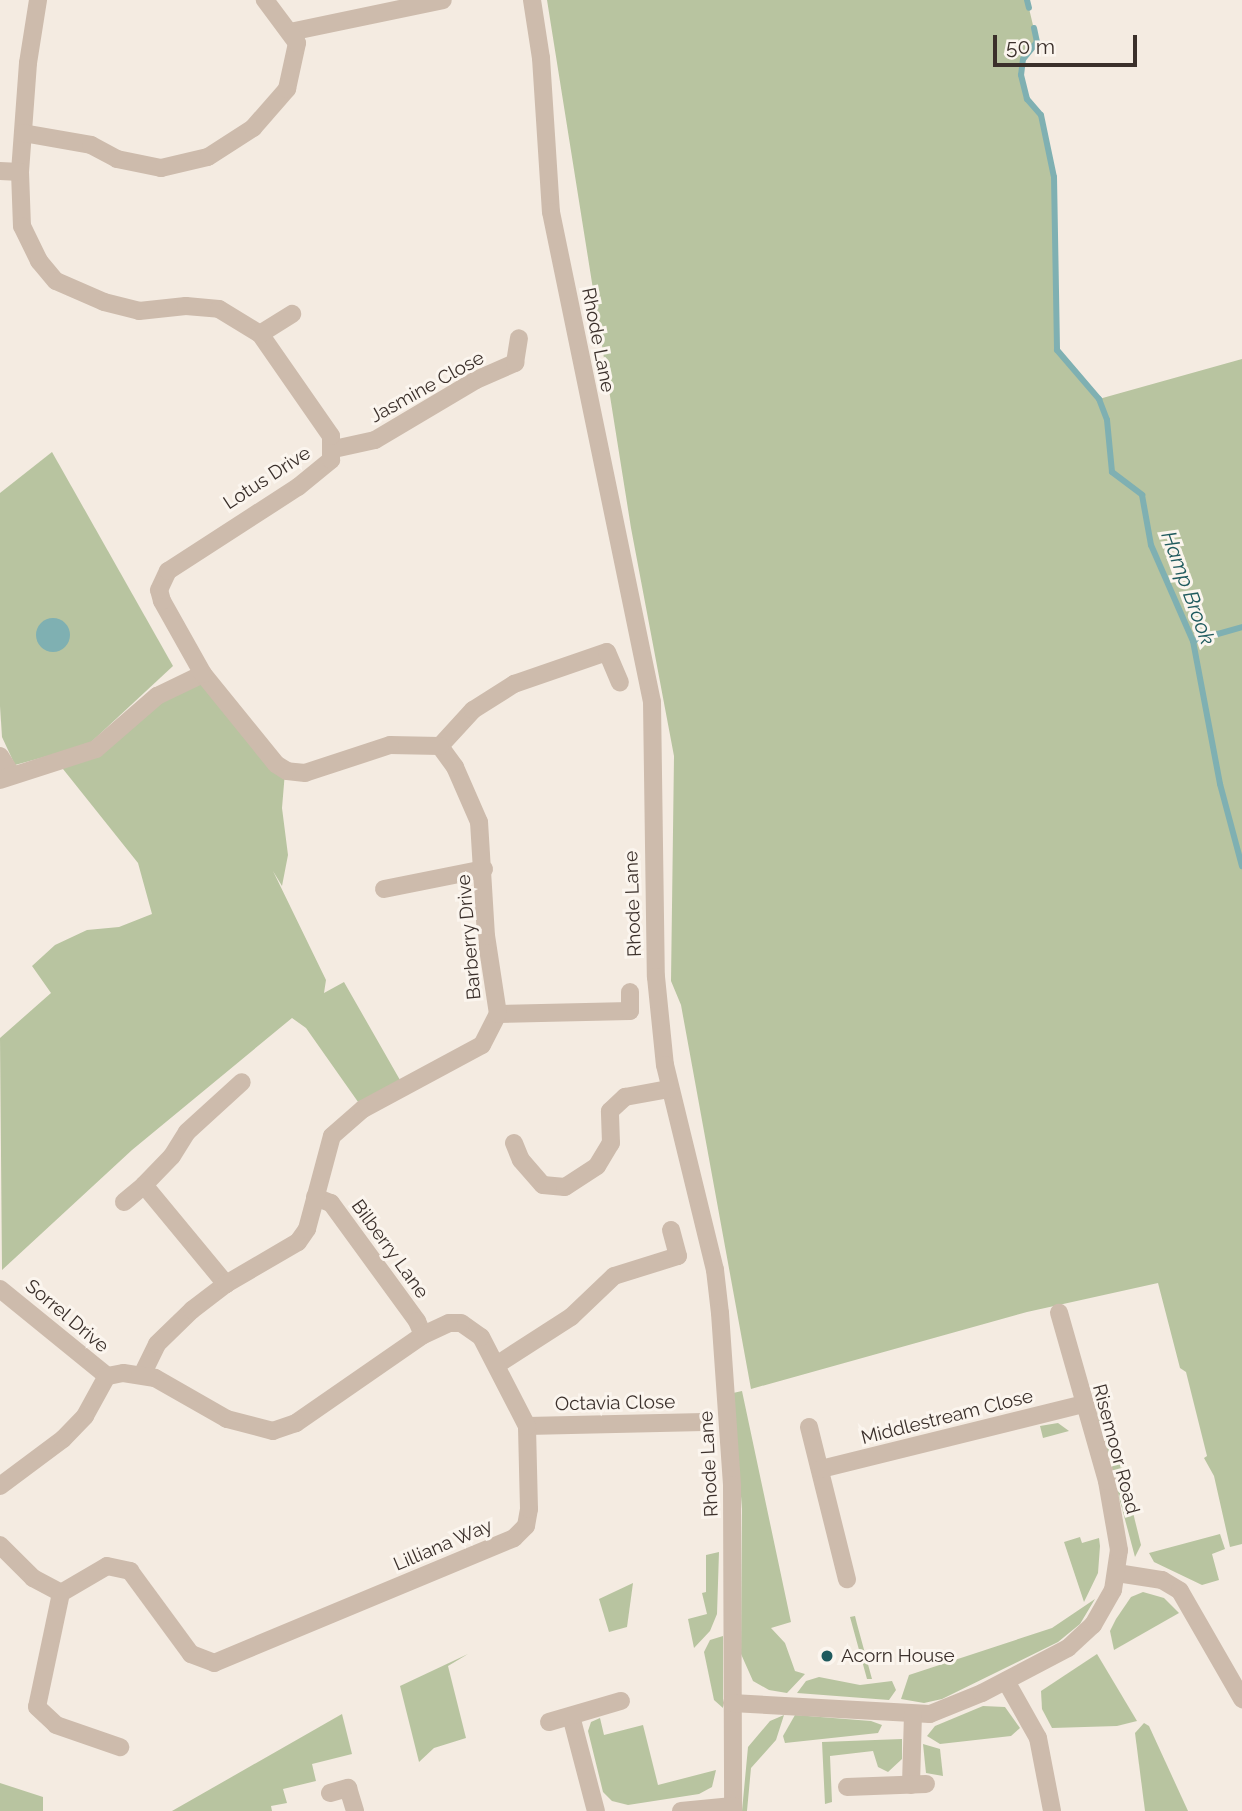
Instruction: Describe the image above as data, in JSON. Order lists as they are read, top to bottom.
{
  "streets": {
    "street": [
      "Rhode Lane",
      "Jasmine Close",
      "Lotus Drive",
      "Barberry Drive",
      "Bilberry Lane",
      "Sorrel Drive",
      "Octavia Close",
      "Middlestream Close",
      "Risemoor Road",
      "Lilliana Way"
    ]
  },
  "crossings": [
    ["Rhode Lane", "Risemoor Road"],
    ["Jasmine Close", "Lotus Drive"],
    ["Barberry Drive", "Bilberry Lane"],
    ["Barberry Drive", "Lilliana Way"],
    ["Bilberry Lane", "Lilliana Way"],
    ["Sorrel Drive", "Lilliana Way"],
    ["Octavia Close", "Lilliana Way"],
    ["Middlestream Close", "Risemoor Road"]
  ],
  "water": ["Hamp Brook"],
  "places": ["Acorn House"],
  "scale_bar": "50 m"
}
